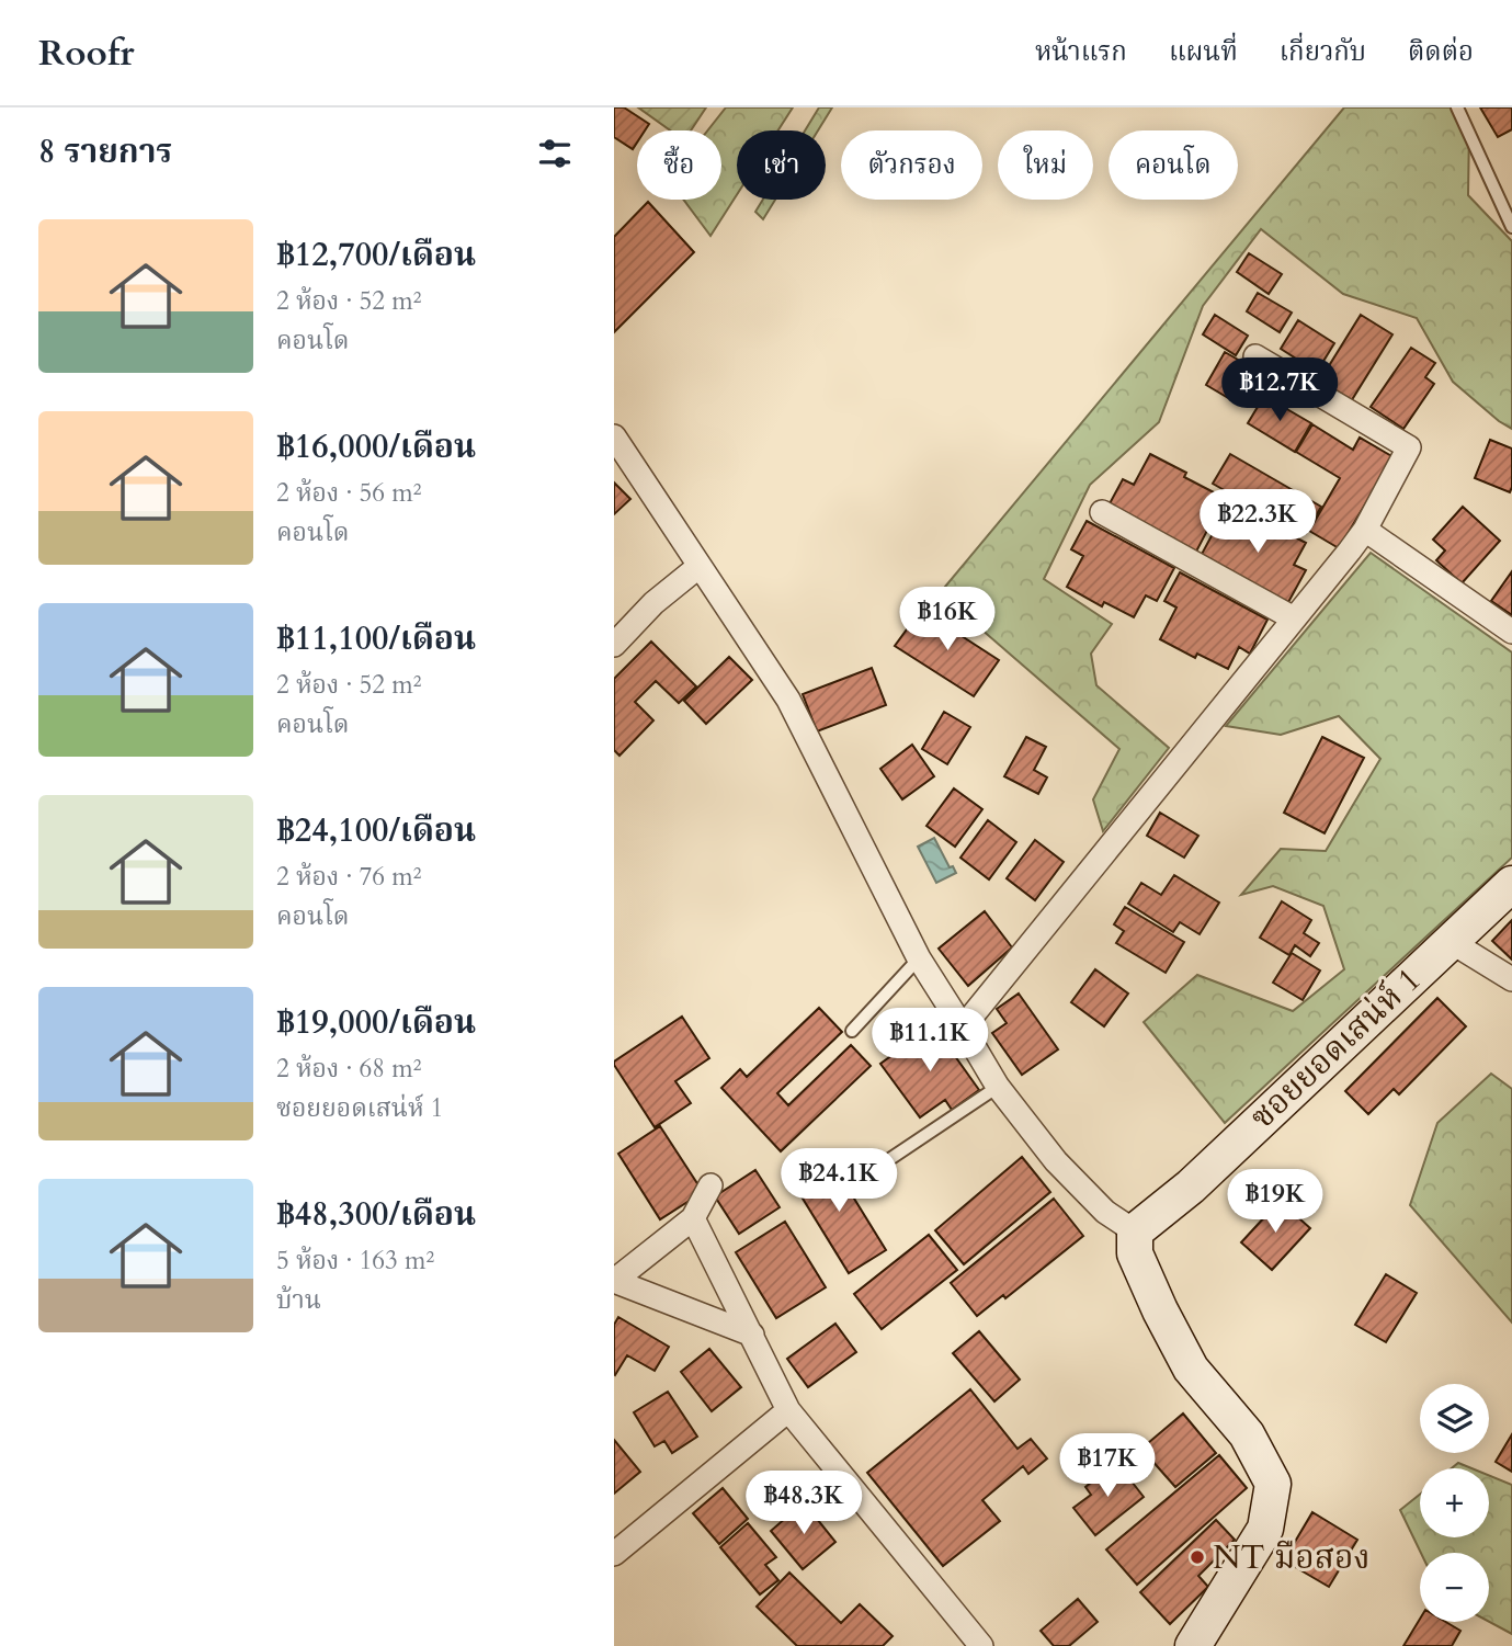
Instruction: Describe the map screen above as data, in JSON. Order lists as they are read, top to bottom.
{
  "streets": {
    "street": ["ซอยยอดเสน่ห์ 1"]
  },
  "places": ["NT มือสอง"],
  "page": {
    "header": "Roofr",
    "nav": [
      "หน้าแรก",
      "แผนที่",
      "เกี่ยวกับ",
      "ติดต่อ"
    ],
    "heading": "8 รายการ",
    "chip": [
      "ซื้อ",
      "เช่า",
      "ตัวกรอง",
      "ใหม่",
      "คอนโด"
    ],
    "list": [
      {
        "name": "฿12,700/เดือน",
        "note": "2 ห้อง · 52 m² · คอนโด"
      },
      {
        "name": "฿16,000/เดือน",
        "note": "2 ห้อง · 56 m² · คอนโด"
      },
      {
        "name": "฿11,100/เดือน",
        "note": "2 ห้อง · 52 m² · คอนโด"
      },
      {
        "name": "฿24,100/เดือน",
        "note": "2 ห้อง · 76 m² · คอนโด"
      },
      {
        "name": "฿19,000/เดือน",
        "note": "2 ห้อง · 68 m² · ซอยยอดเสน่ห์ 1"
      },
      {
        "name": "฿48,300/เดือน",
        "note": "5 ห้อง · 163 m² · บ้าน"
      }
    ],
    "price": [
      "฿12.7K",
      "฿22.3K",
      "฿16K",
      "฿11.1K",
      "฿24.1K",
      "฿19K",
      "฿17K",
      "฿48.3K"
    ],
    "map_buttons": ["+", "−"]
  }
}
